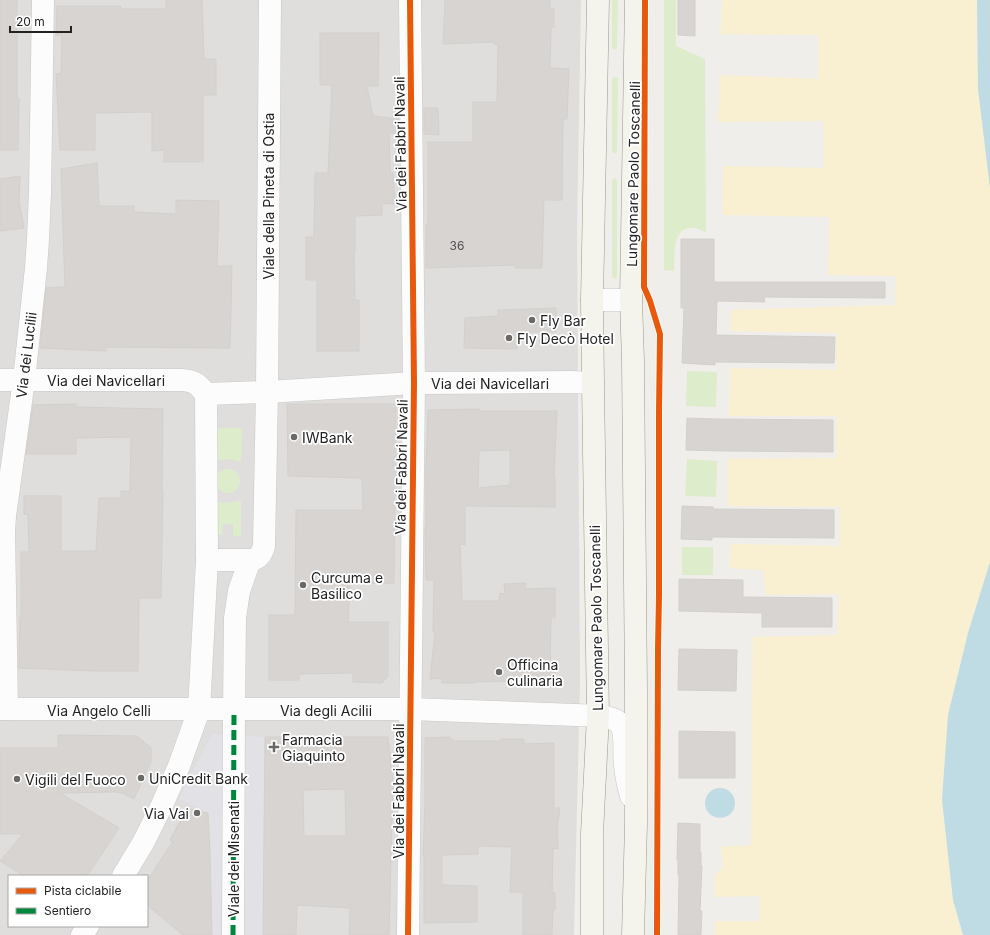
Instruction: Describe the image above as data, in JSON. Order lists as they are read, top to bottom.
{
  "streets": {
    "main road": ["Lungomare Paolo Toscanelli"],
    "street": [
      "Via dei Fabbri Navali",
      "Viale della Pineta di Ostia",
      "Via dei Lucilii",
      "Via dei Navicellari",
      "Via Angelo Celli",
      "Via degli Acilii",
      "Viale dei Misenati"
    ]
  },
  "crossings": [
    ["Via dei Fabbri Navali", "Via dei Navicellari"],
    ["Via dei Fabbri Navali", "Via degli Acilii"],
    ["Lungomare Paolo Toscanelli", "Via dei Navicellari"],
    ["Lungomare Paolo Toscanelli", "Via degli Acilii"],
    ["Viale della Pineta di Ostia", "Via dei Navicellari"],
    ["Viale della Pineta di Ostia", "Viale dei Misenati"],
    ["Via dei Lucilii", "Via dei Navicellari"],
    ["Via dei Lucilii", "Via Angelo Celli"],
    ["Via Angelo Celli", "Via degli Acilii"],
    ["Via degli Acilii", "Viale dei Misenati"]
  ],
  "places": {
    "other": [
      "Fly Bar",
      "Fly Decò Hotel",
      "IWBank",
      "Curcuma e Basilico",
      "Officina culinaria",
      "UniCredit Bank",
      "Vigili del Fuoco",
      "Via Vai"
    ],
    "health": ["Farmacia Giaquinto"]
  },
  "house_numbers": ["36"],
  "legend": ["Pista ciclabile", "Sentiero"],
  "scale_bar": "20 m"
}
